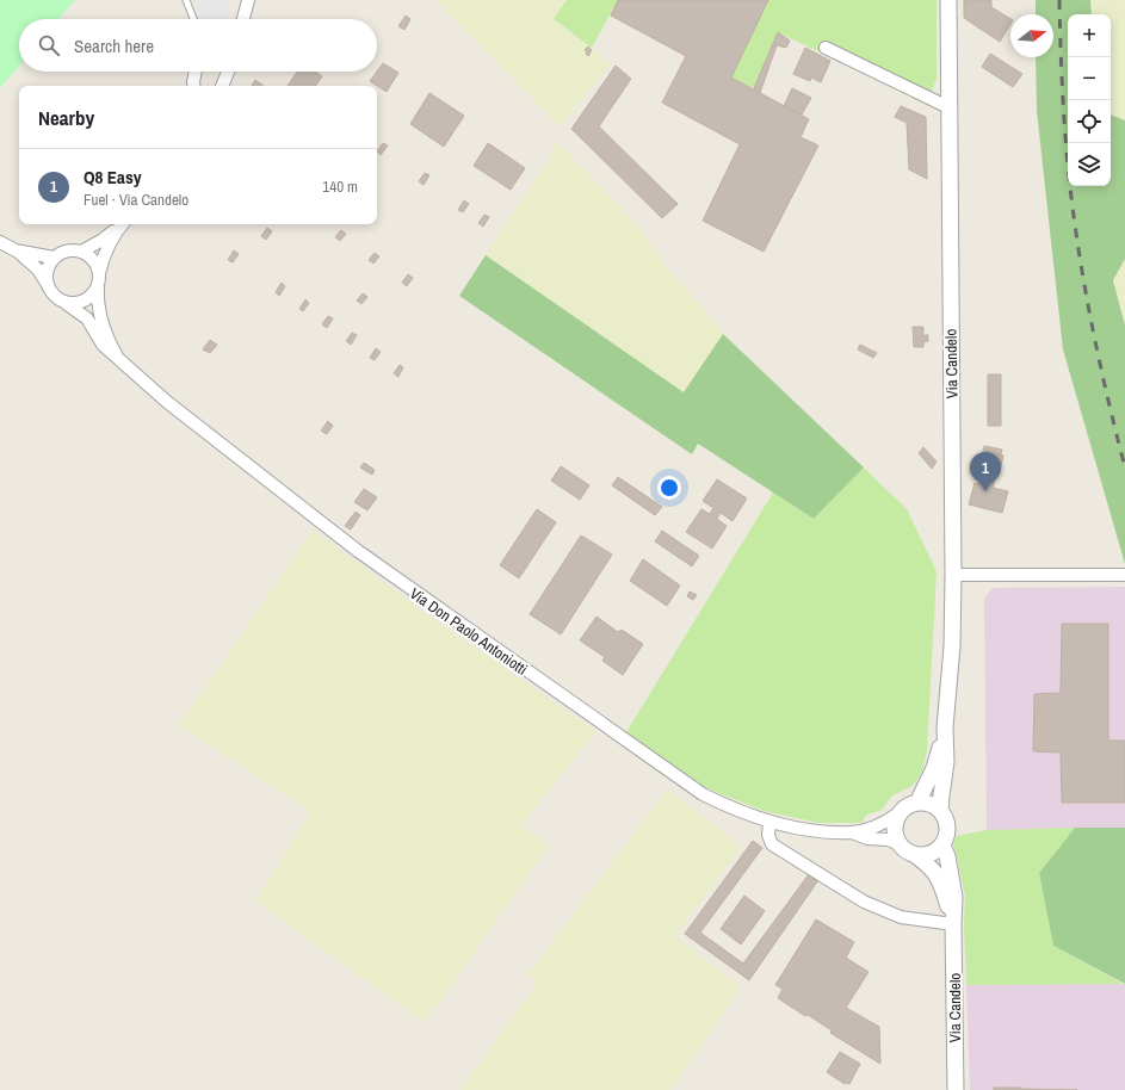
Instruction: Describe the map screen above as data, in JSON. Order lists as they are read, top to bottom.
{
  "streets": {
    "street": ["Via Candelo", "Via Don Paolo Antoniotti"]
  },
  "crossings": [
    ["Via Candelo", "Via Don Paolo Antoniotti"]
  ],
  "north": "right",
  "page": {
    "map_buttons": ["+", "−"],
    "search": "Search here",
    "heading": "Nearby",
    "list": [
      {
        "mark": "1",
        "name": "Q8 Easy",
        "note": "Fuel · Via Candelo",
        "value": "140 m"
      }
    ],
    "pins": "1"
  }
}
